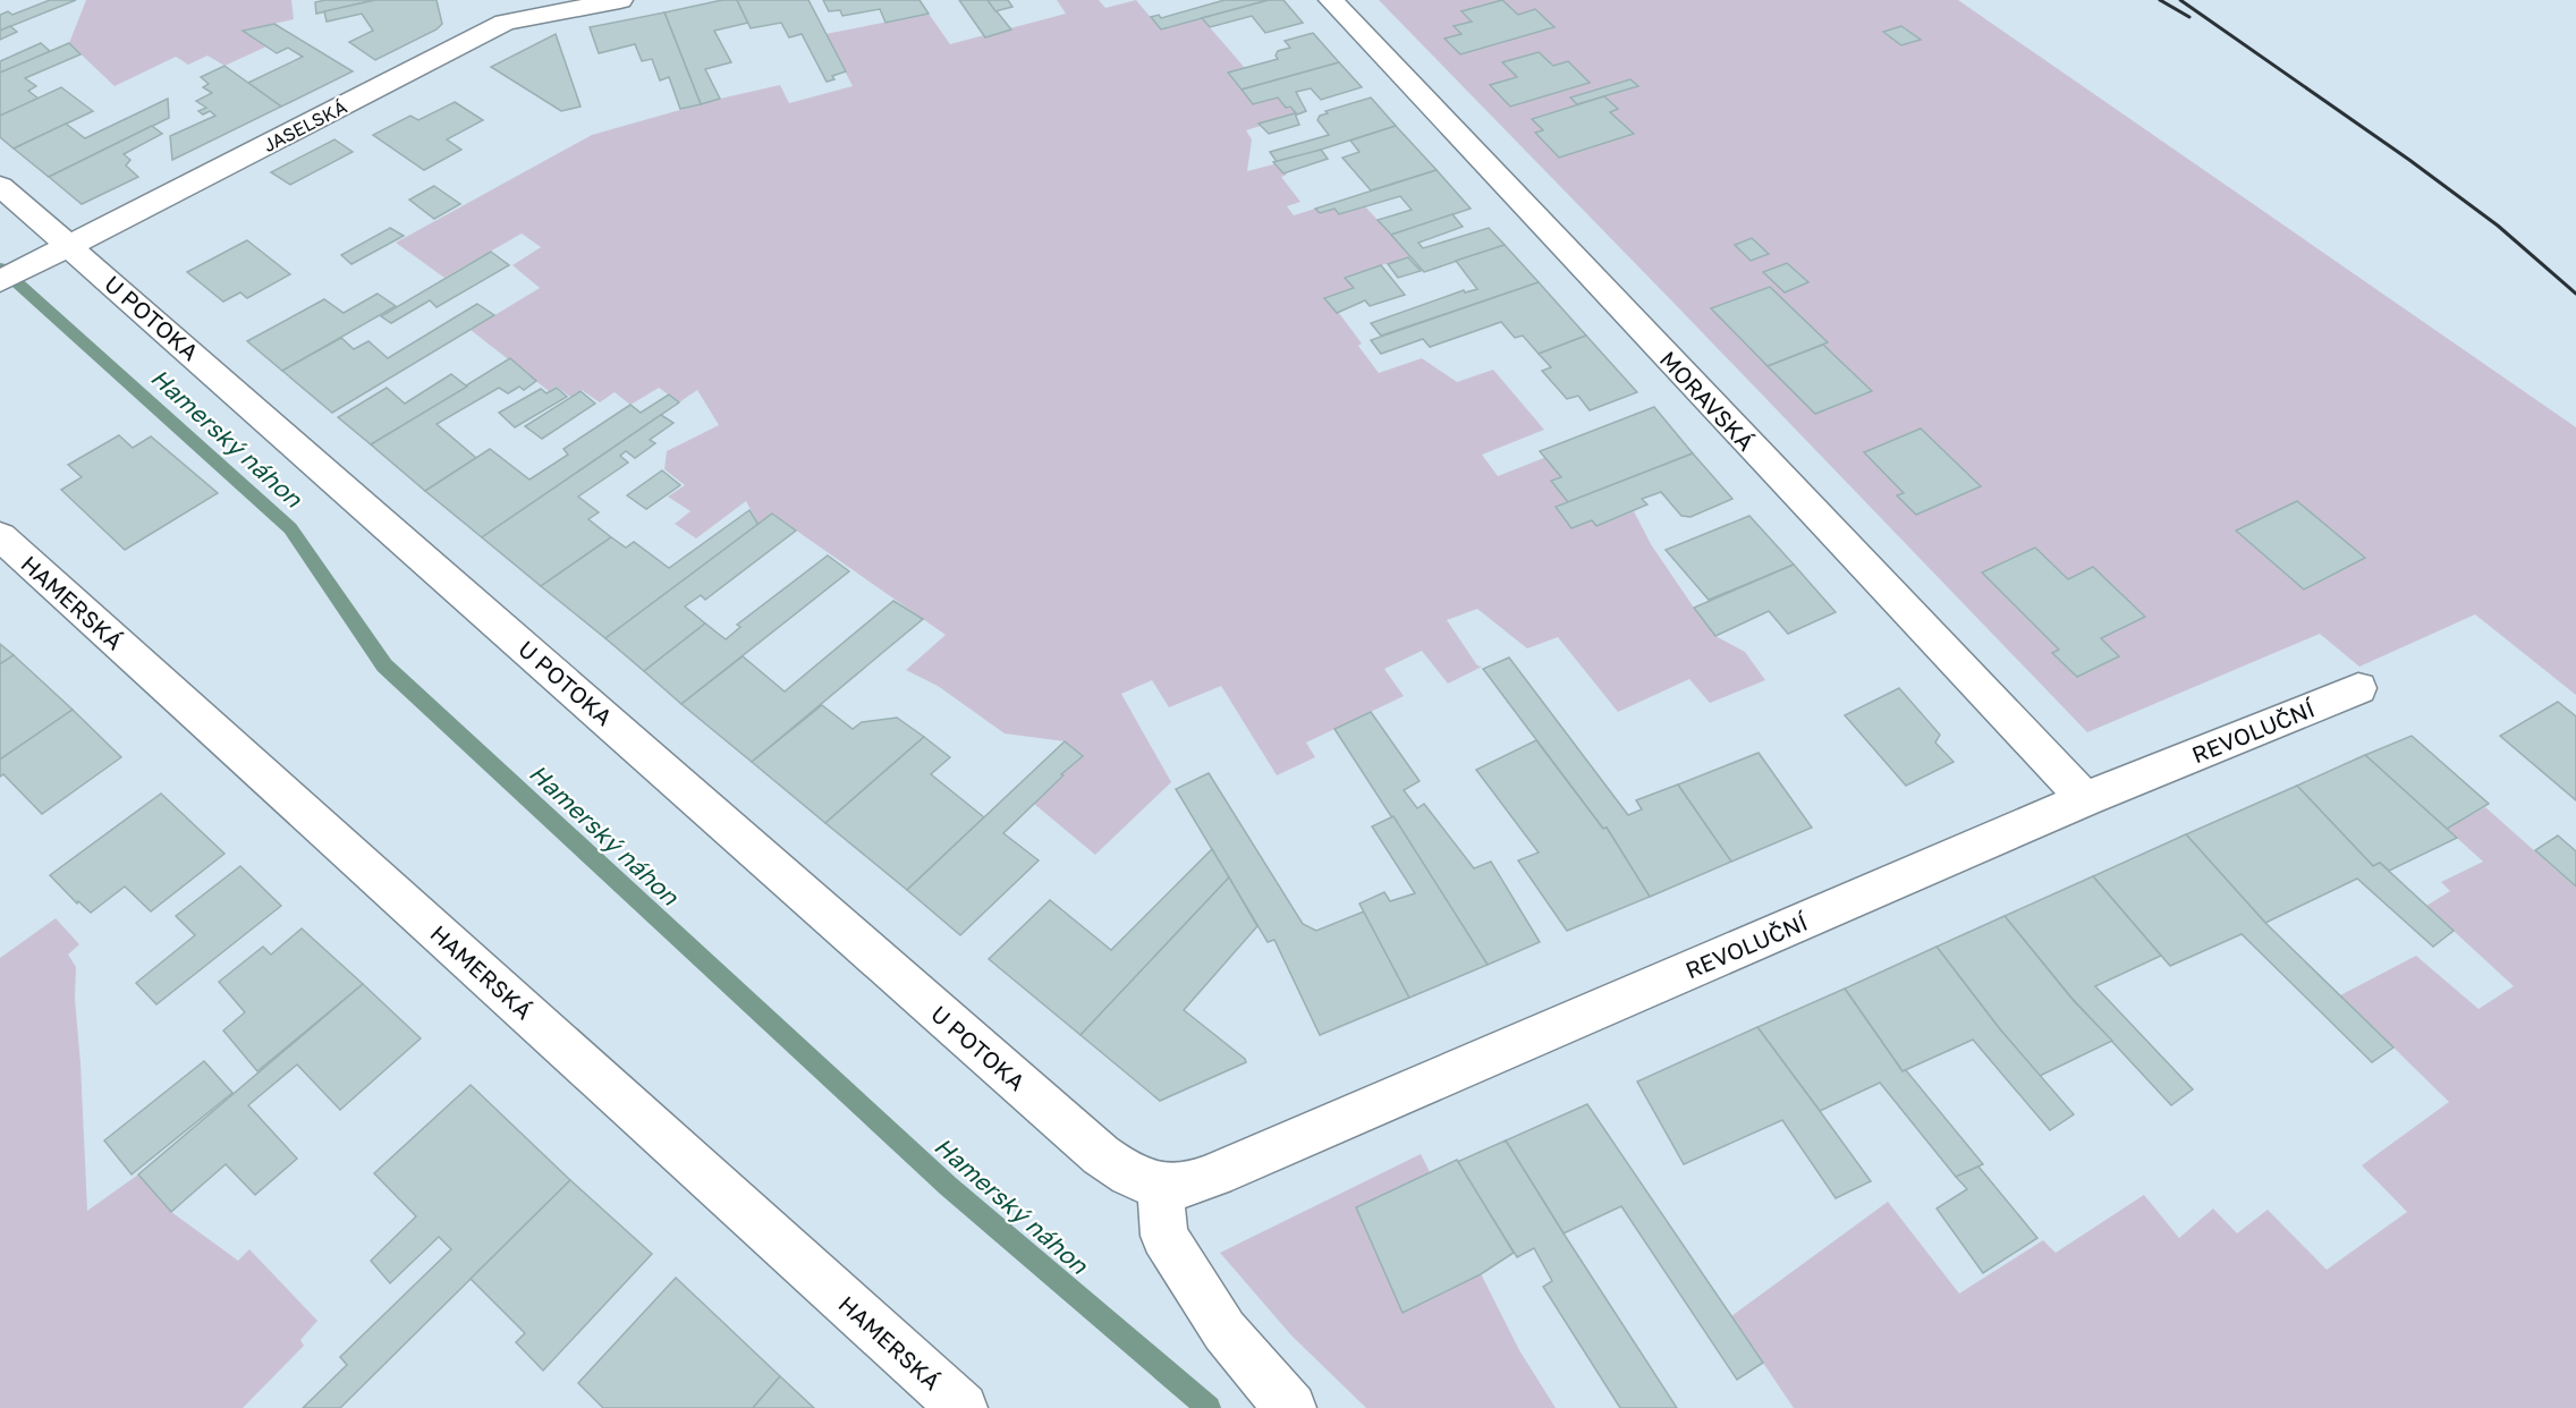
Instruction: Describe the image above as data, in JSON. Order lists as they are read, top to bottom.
{
  "streets": {
    "street": [
      "JASELSKÁ",
      "U POTOKA",
      "MORAVSKÁ",
      "HAMERSKÁ",
      "REVOLUČNÍ"
    ]
  },
  "crossings": [
    ["JASELSKÁ", "U POTOKA"],
    ["U POTOKA", "REVOLUČNÍ"],
    ["MORAVSKÁ", "REVOLUČNÍ"]
  ],
  "water": ["Hamerský náhon"]
}
